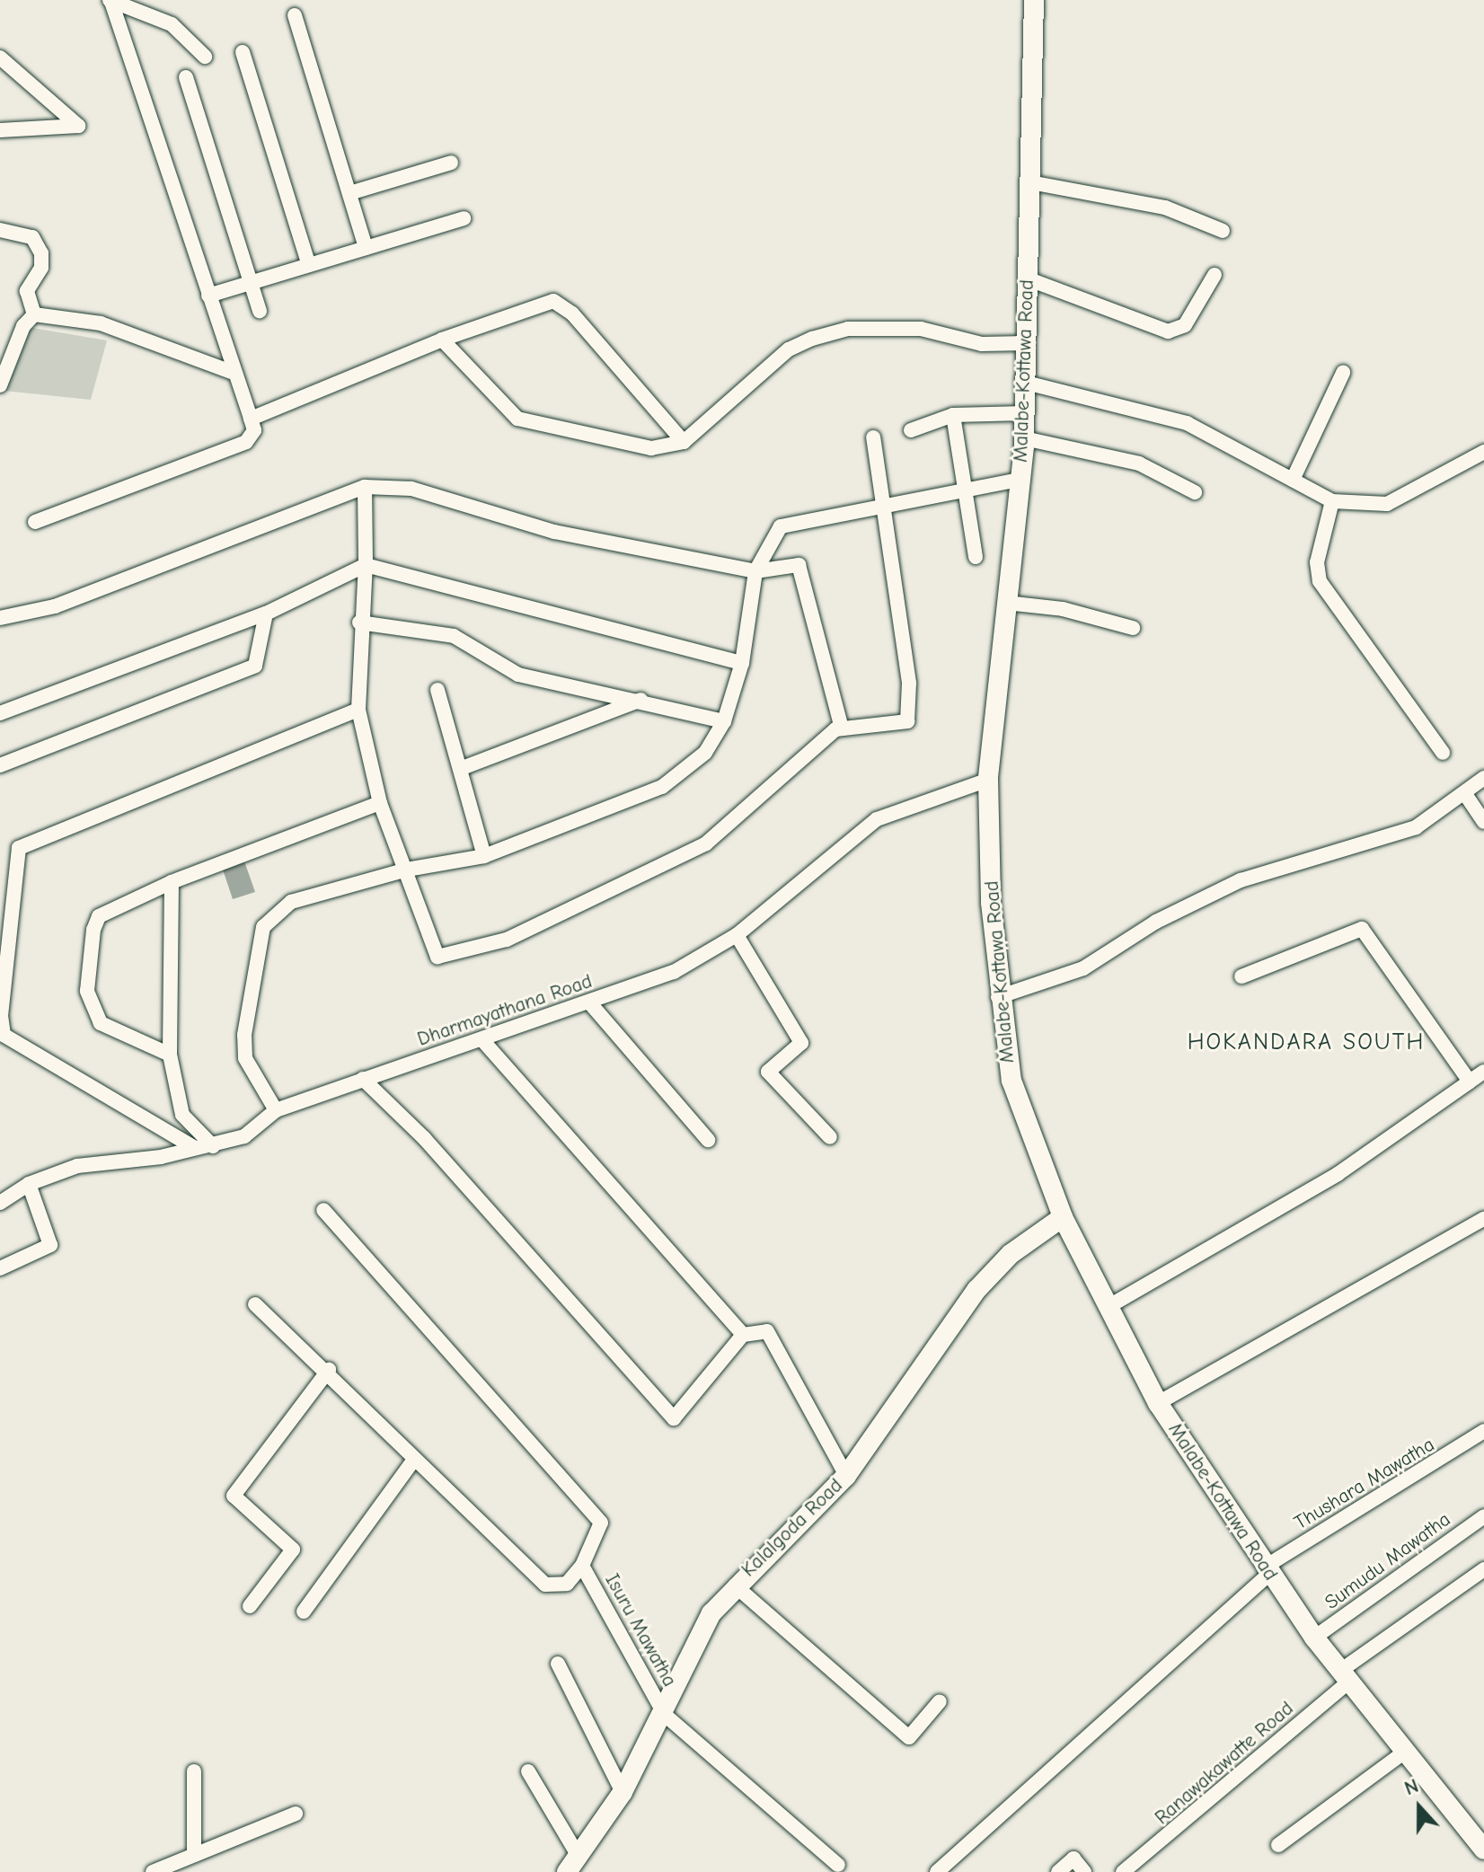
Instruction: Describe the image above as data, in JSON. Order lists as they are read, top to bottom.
{
  "streets": {
    "main road": ["Malabe-Kottawa Road", "Kalalgoda Road"],
    "street": [
      "Dharmayathana Road",
      "Thushara Mawatha",
      "Sumudu Mawatha",
      "Isuru Mawatha",
      "Ranawakawatte Road"
    ]
  },
  "crossings": [
    ["Malabe-Kottawa Road", "Dharmayathana Road"],
    ["Malabe-Kottawa Road", "Thushara Mawatha"],
    ["Malabe-Kottawa Road", "Kalalgoda Road"],
    ["Malabe-Kottawa Road", "Sumudu Mawatha"],
    ["Malabe-Kottawa Road", "Ranawakawatte Road"],
    ["Kalalgoda Road", "Isuru Mawatha"]
  ],
  "districts": ["HOKANDARA SOUTH"],
  "north": "top"
}
